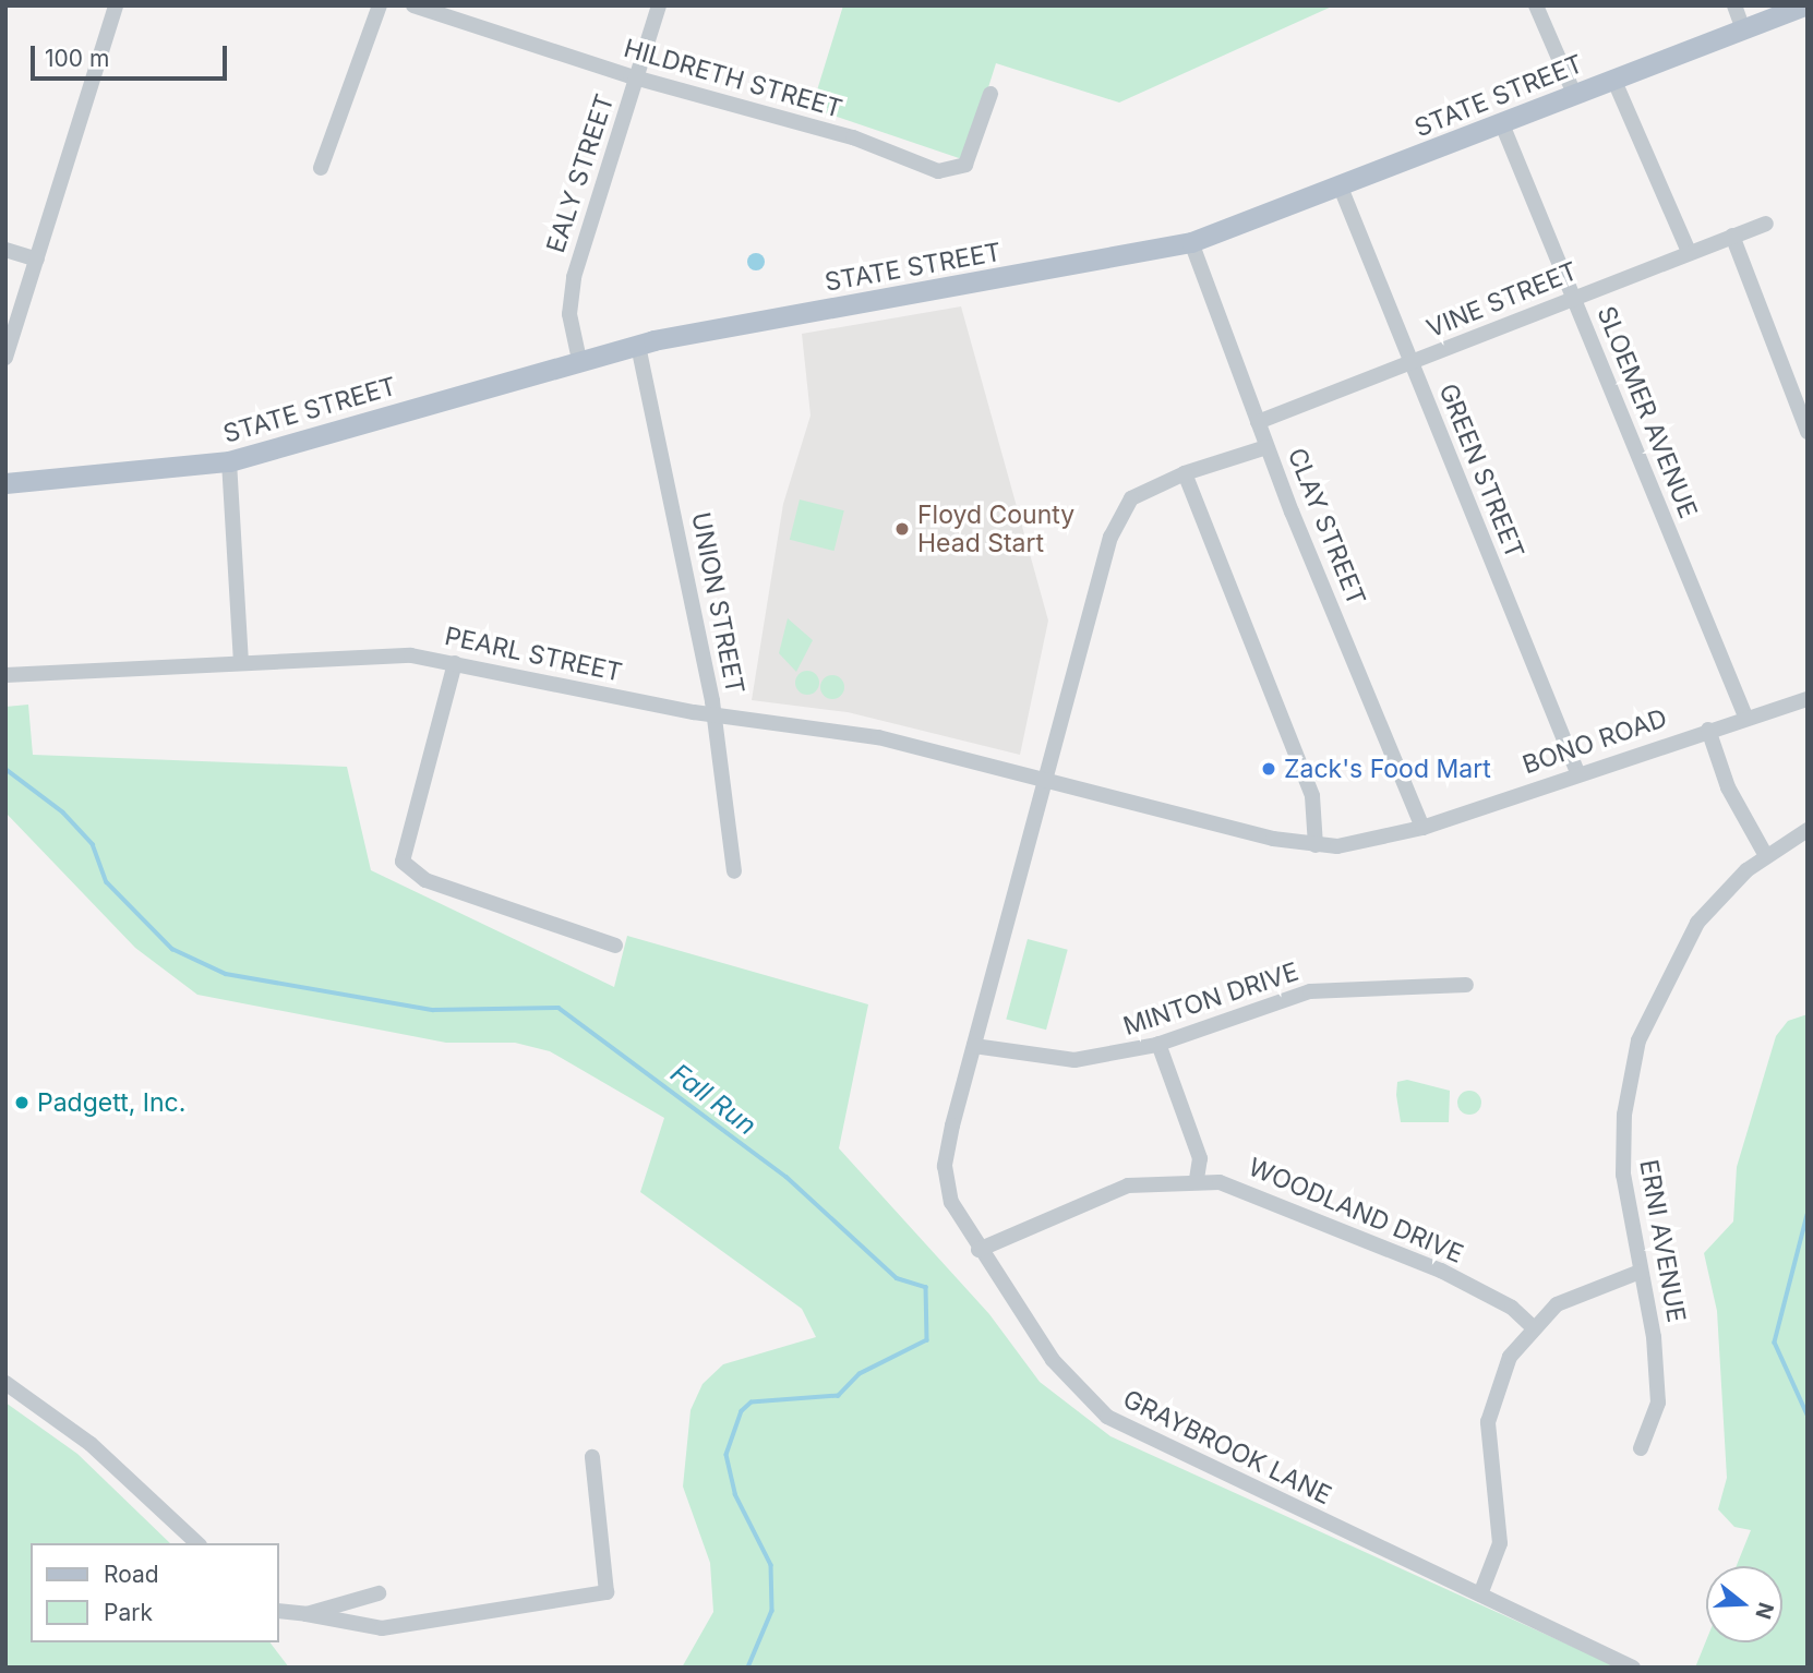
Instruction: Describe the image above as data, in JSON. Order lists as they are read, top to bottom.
{
  "streets": {
    "main road": ["STATE STREET"],
    "street": [
      "HILDRETH STREET",
      "EALY STREET",
      "VINE STREET",
      "SLOEMER AVENUE",
      "GREEN STREET",
      "CLAY STREET",
      "UNION STREET",
      "PEARL STREET",
      "BONO ROAD",
      "MINTON DRIVE",
      "WOODLAND DRIVE",
      "ERNI AVENUE",
      "GRAYBROOK LANE"
    ]
  },
  "crossings": [
    ["HILDRETH STREET", "EALY STREET"],
    ["STATE STREET", "EALY STREET"],
    ["STATE STREET", "SLOEMER AVENUE"],
    ["STATE STREET", "GREEN STREET"],
    ["STATE STREET", "CLAY STREET"],
    ["STATE STREET", "UNION STREET"],
    ["VINE STREET", "SLOEMER AVENUE"],
    ["VINE STREET", "GREEN STREET"],
    ["VINE STREET", "CLAY STREET"],
    ["SLOEMER AVENUE", "BONO ROAD"],
    ["GREEN STREET", "BONO ROAD"],
    ["CLAY STREET", "BONO ROAD"],
    ["CLAY STREET", "GRAYBROOK LANE"],
    ["UNION STREET", "PEARL STREET"],
    ["PEARL STREET", "BONO ROAD"],
    ["PEARL STREET", "GRAYBROOK LANE"],
    ["BONO ROAD", "GRAYBROOK LANE"],
    ["MINTON DRIVE", "GRAYBROOK LANE"],
    ["WOODLAND DRIVE", "GRAYBROOK LANE"]
  ],
  "water": ["Fall Run"],
  "places": ["Floyd County Head Start", "Zack's Food Mart", "Padgett, Inc."],
  "legend": ["Road", "Park"],
  "scale_bar": "100 m",
  "north": "right"
}
